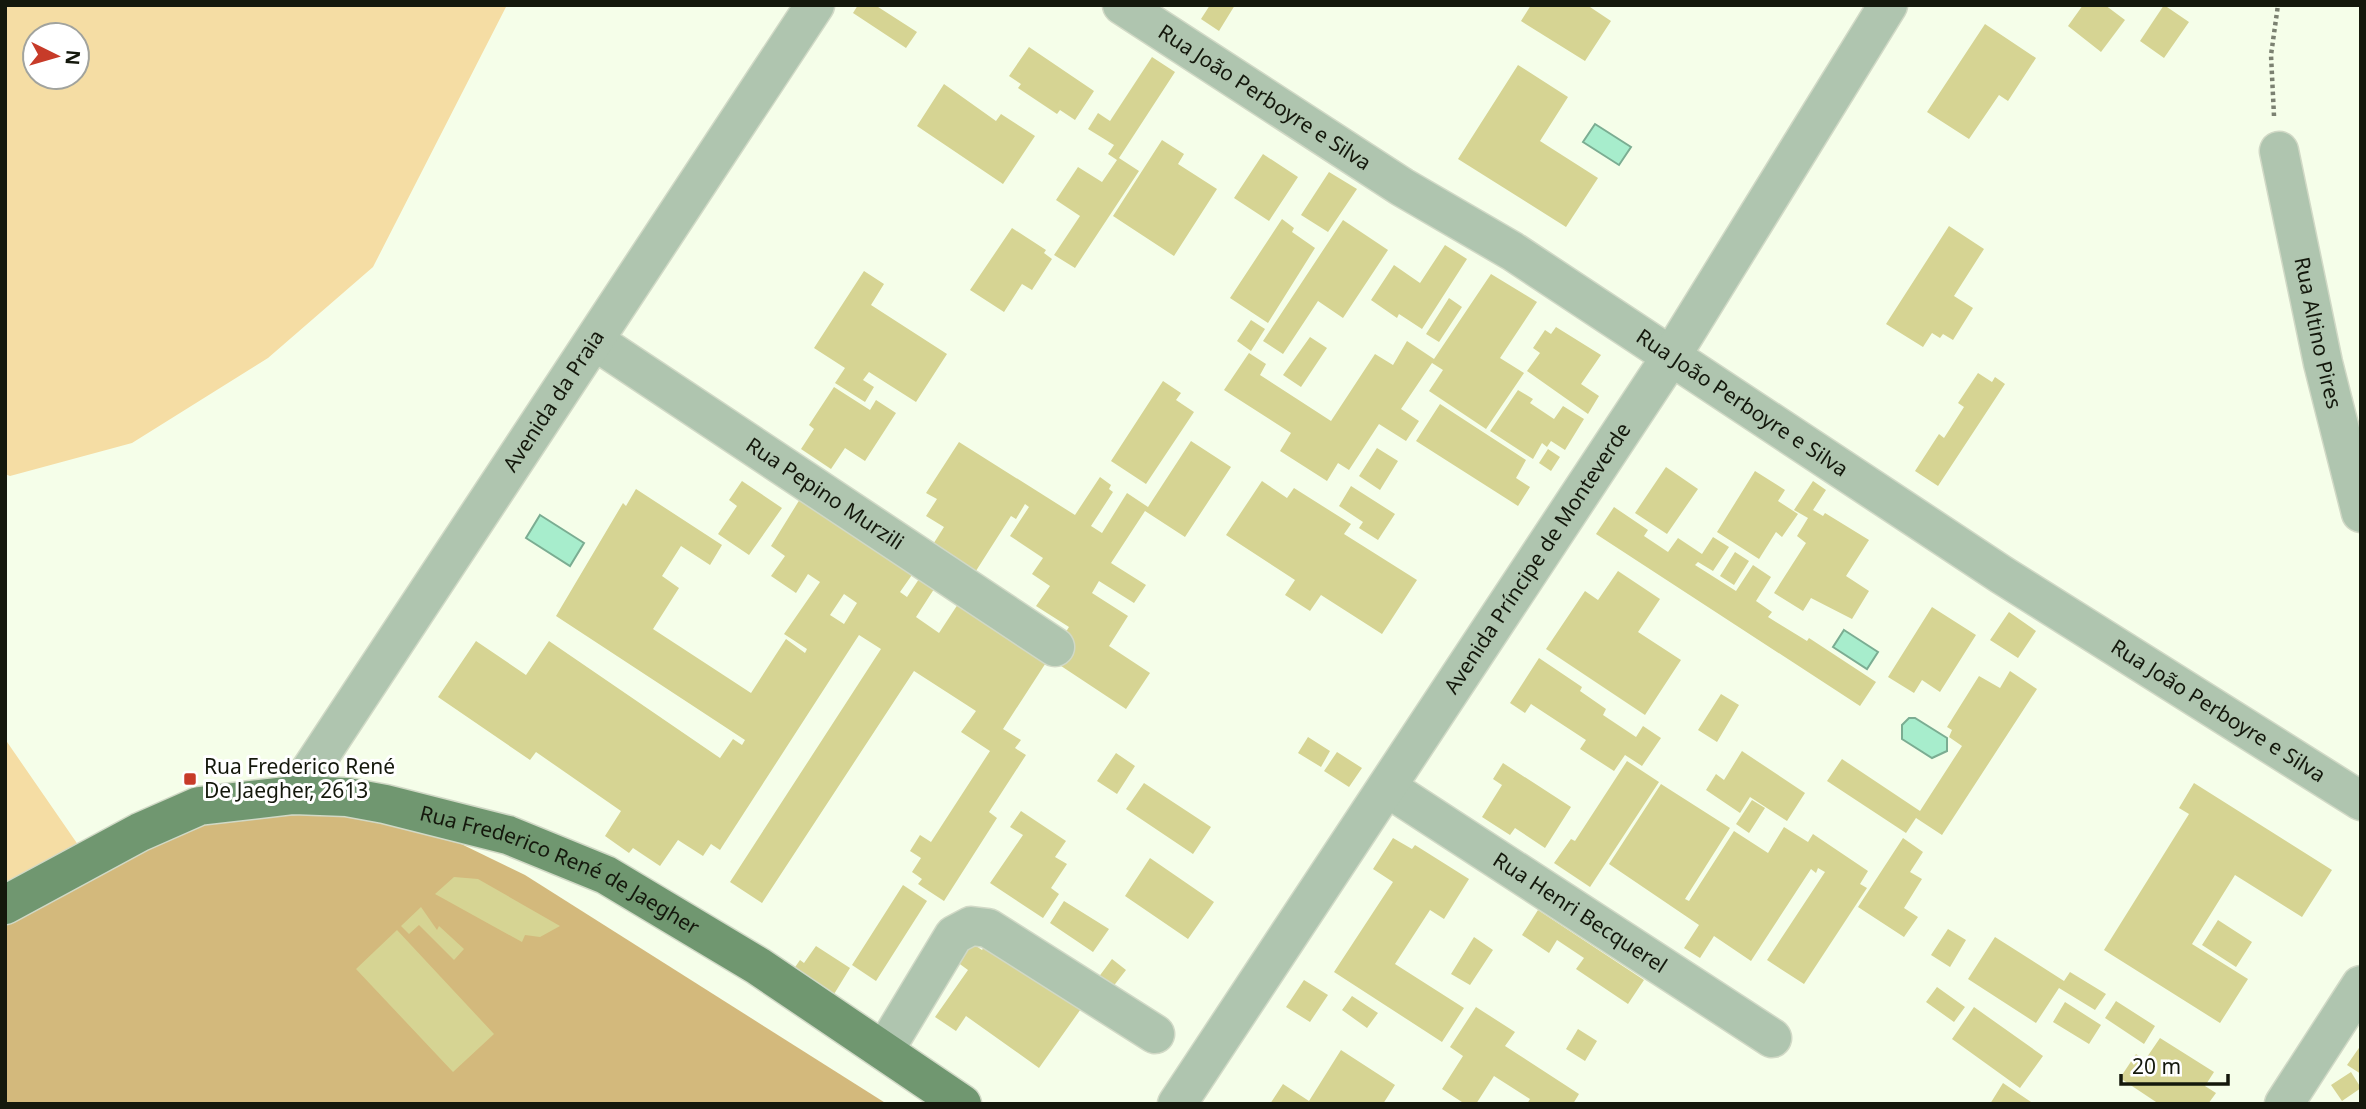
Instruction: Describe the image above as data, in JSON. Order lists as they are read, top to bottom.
{
  "streets": {
    "main road": ["Rua Frederico René de Jaegher"],
    "street": [
      "Rua João Perboyre e Silva",
      "Rua Altino Pires",
      "Avenida da Praia",
      "Rua Pepino Murzili",
      "Avenida Príncipe de Monteverde",
      "Rua Henri Becquerel"
    ]
  },
  "crossings": [
    ["Rua João Perboyre e Silva", "Avenida Príncipe de Monteverde"],
    ["Avenida da Praia", "Rua Pepino Murzili"],
    ["Avenida da Praia", "Rua Frederico René de Jaegher"],
    ["Avenida Príncipe de Monteverde", "Rua Henri Becquerel"]
  ],
  "places": {
    "transit": ["Rua Frederico René De Jaegher, 2613"]
  },
  "scale_bar": "20 m",
  "north": "right"
}
